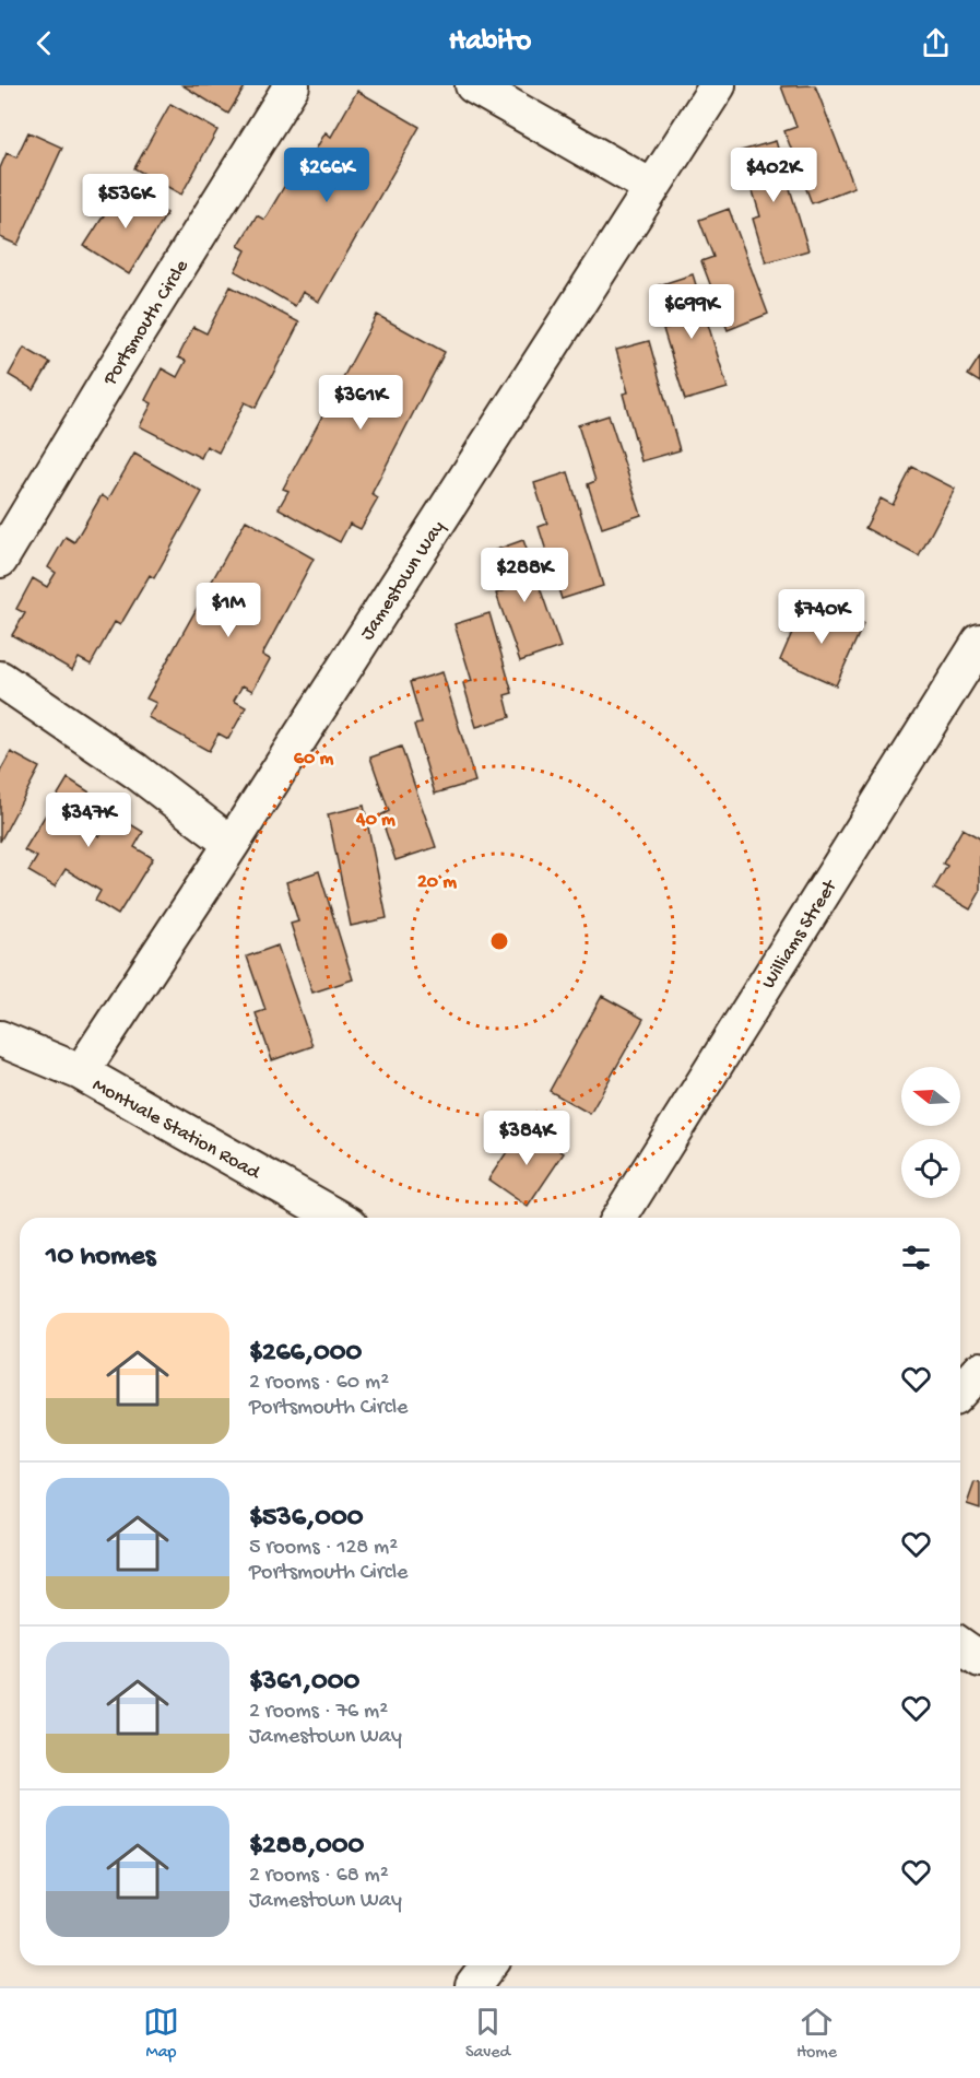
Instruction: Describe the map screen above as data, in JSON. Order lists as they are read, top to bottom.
{
  "streets": {
    "street": [
      "Portsmouth Circle",
      "Jamestown Way",
      "Williams Street",
      "Montvale Station Road"
    ]
  },
  "crossings": [
    ["Jamestown Way", "Montvale Station Road"]
  ],
  "north": "left",
  "page": {
    "header": "Habito",
    "price": [
      "$266K",
      "$402K",
      "$536K",
      "$699K",
      "$361K",
      "$288K",
      "$1M",
      "$740K",
      "$347K",
      "$384K"
    ],
    "heading": "10 homes",
    "list": [
      {
        "name": "$266,000",
        "note": "2 rooms · 60 m² · Portsmouth Circle"
      },
      {
        "name": "$536,000",
        "note": "5 rooms · 128 m² · Portsmouth Circle"
      },
      {
        "name": "$361,000",
        "note": "2 rooms · 76 m² · Jamestown Way"
      },
      {
        "name": "$288,000",
        "note": "2 rooms · 68 m² · Jamestown Way"
      }
    ],
    "tabs": ["Map", "Saved", "Home"]
  },
  "rings": ["60 m", "40 m", "20 m"]
}
